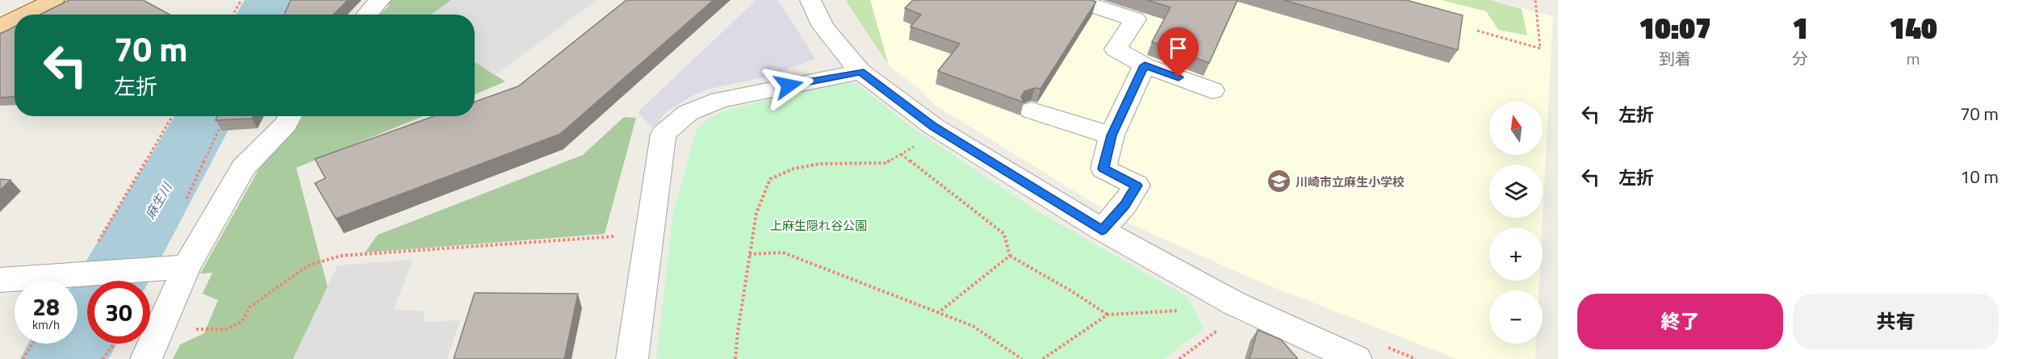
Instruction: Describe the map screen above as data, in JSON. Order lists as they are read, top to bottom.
{
  "water": ["麻生川"],
  "parks": ["上麻生隠れ谷公園"],
  "places": {
    "school or university": ["川崎市立麻生小学校"]
  },
  "north": "top",
  "page": {
    "eta": [
      "10:07",
      "到着",
      "1",
      "分",
      "140",
      "m"
    ],
    "turn": ["70 m", "左折"],
    "list": [
      {
        "name": "左折",
        "value": "70 m"
      },
      {
        "name": "左折",
        "value": "10 m"
      }
    ],
    "map_buttons": ["+", "−"],
    "speed": "28 km/h",
    "limit": "30",
    "buttons": ["終了", "共有"]
  }
}
